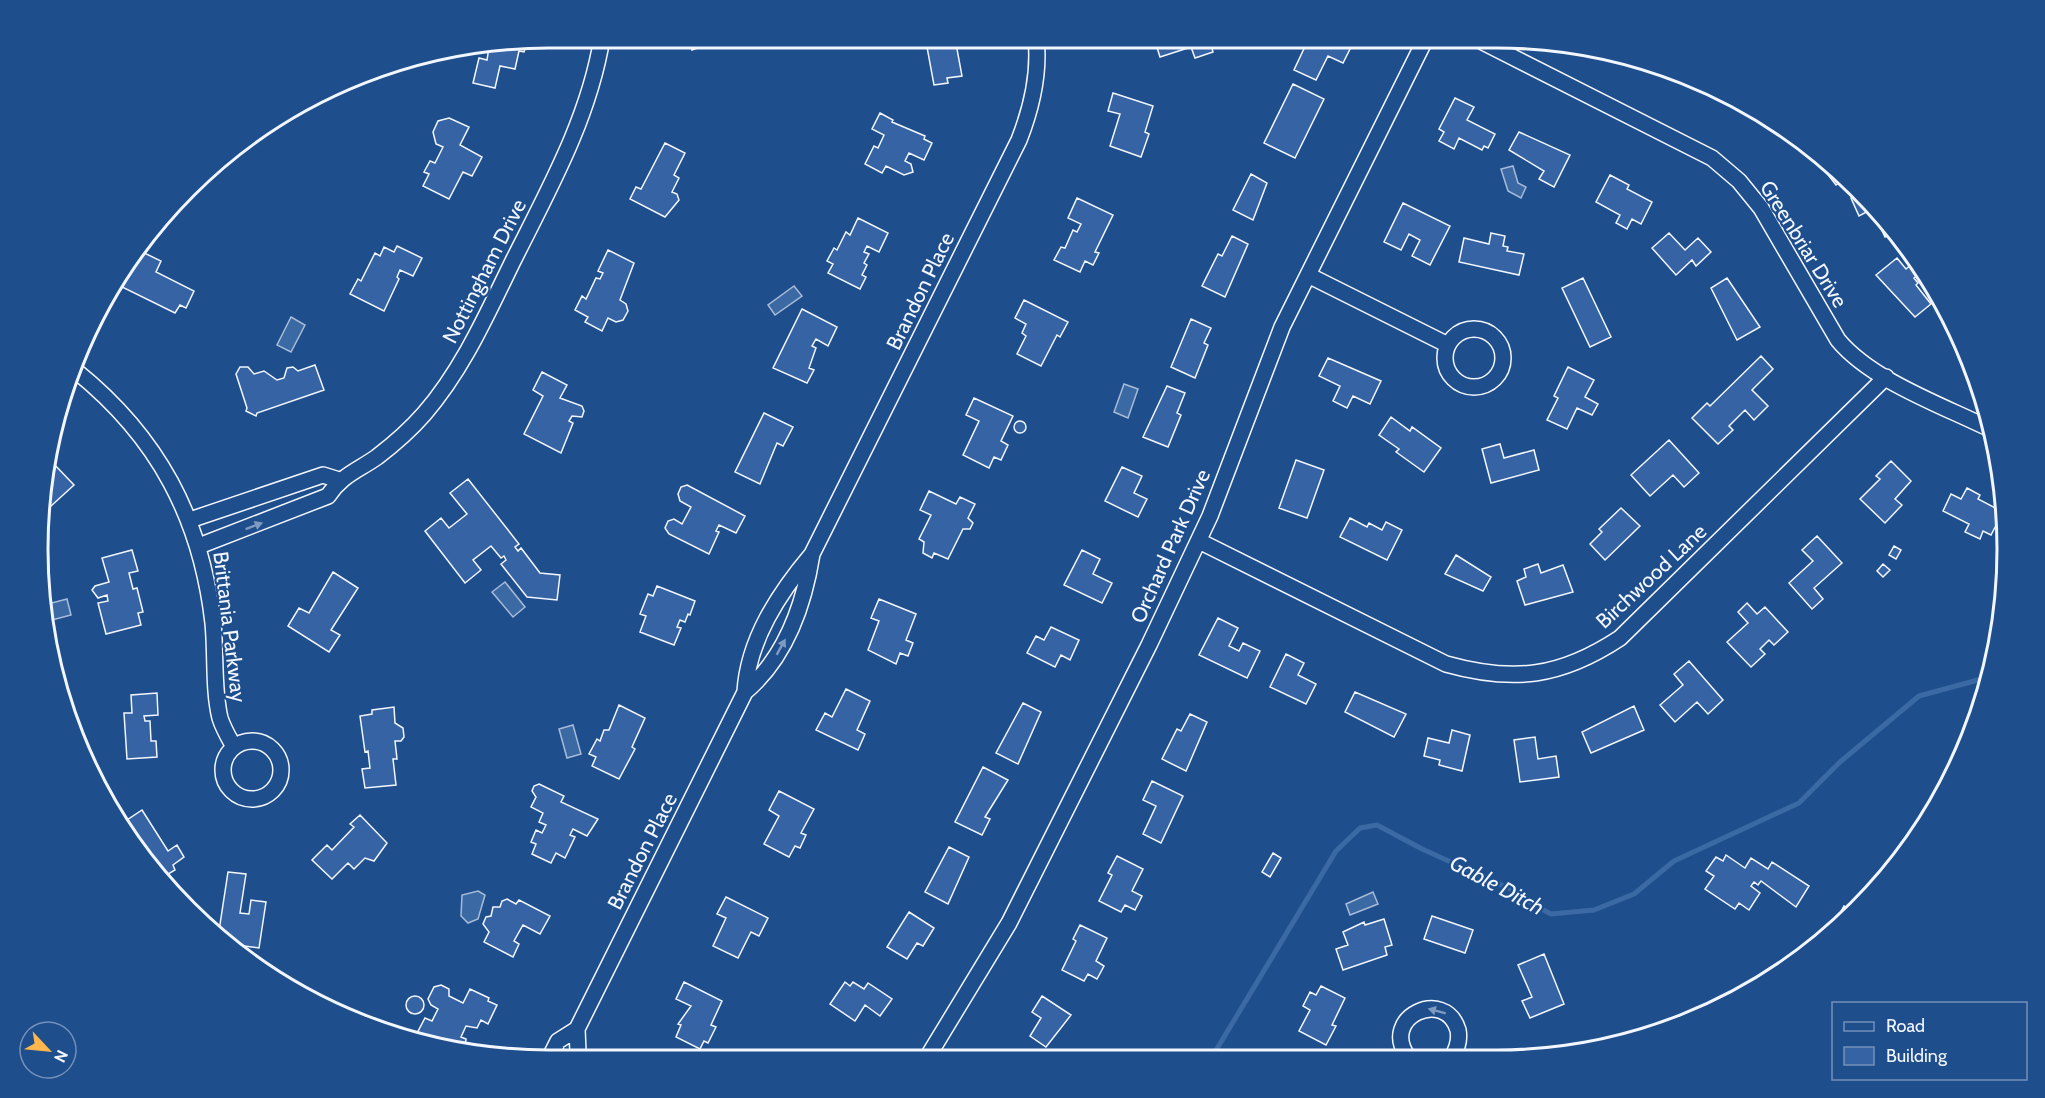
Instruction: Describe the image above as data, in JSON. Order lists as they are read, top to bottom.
{
  "streets": {
    "street": [
      "Greenbriar Drive",
      "Nottingham Drive",
      "Brandon Place",
      "Orchard Park Drive",
      "Birchwood Lane",
      "Brittania Parkway"
    ]
  },
  "crossings": [
    ["Greenbriar Drive", "Birchwood Lane"],
    ["Nottingham Drive", "Brittania Parkway"],
    ["Orchard Park Drive", "Birchwood Lane"]
  ],
  "water": ["Gable Ditch"],
  "legend": ["Road", "Building"],
  "north": "bottom right"
}
